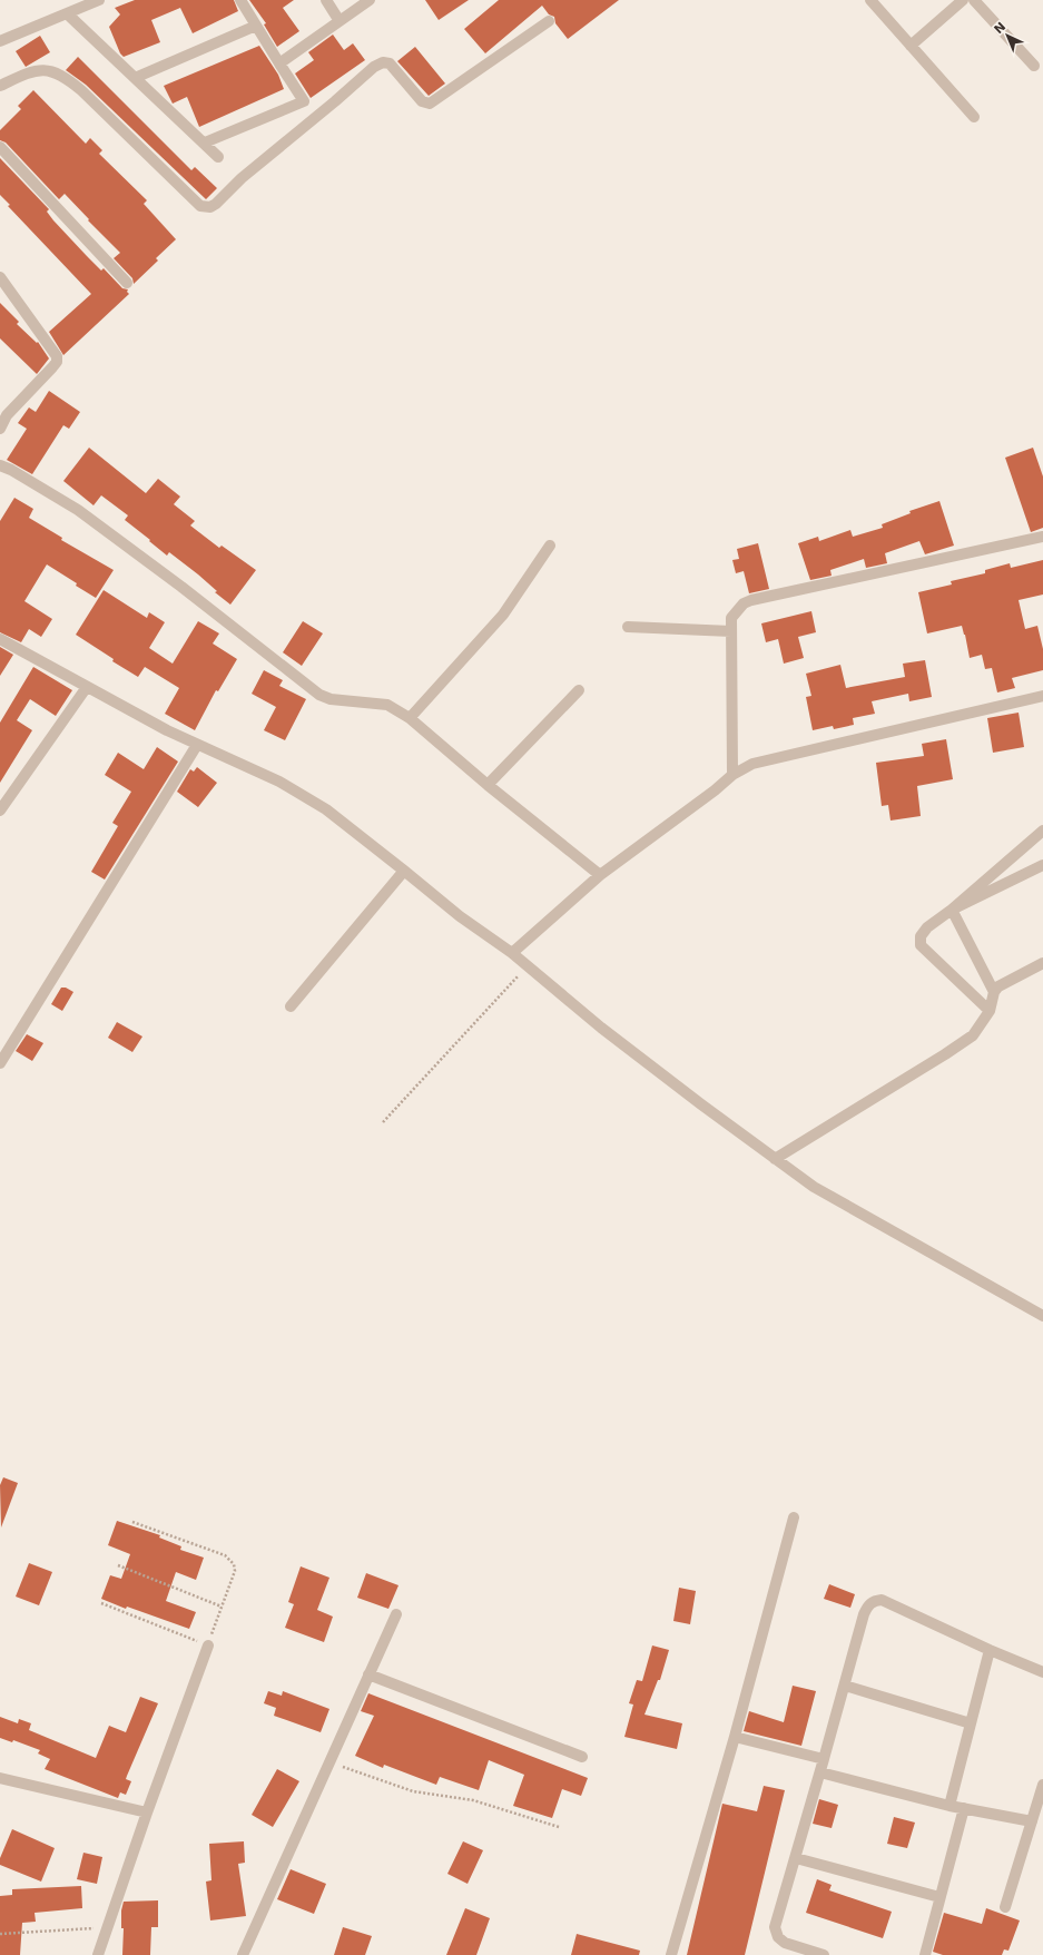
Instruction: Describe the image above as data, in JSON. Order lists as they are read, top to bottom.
{
  "north": "top left"
}
